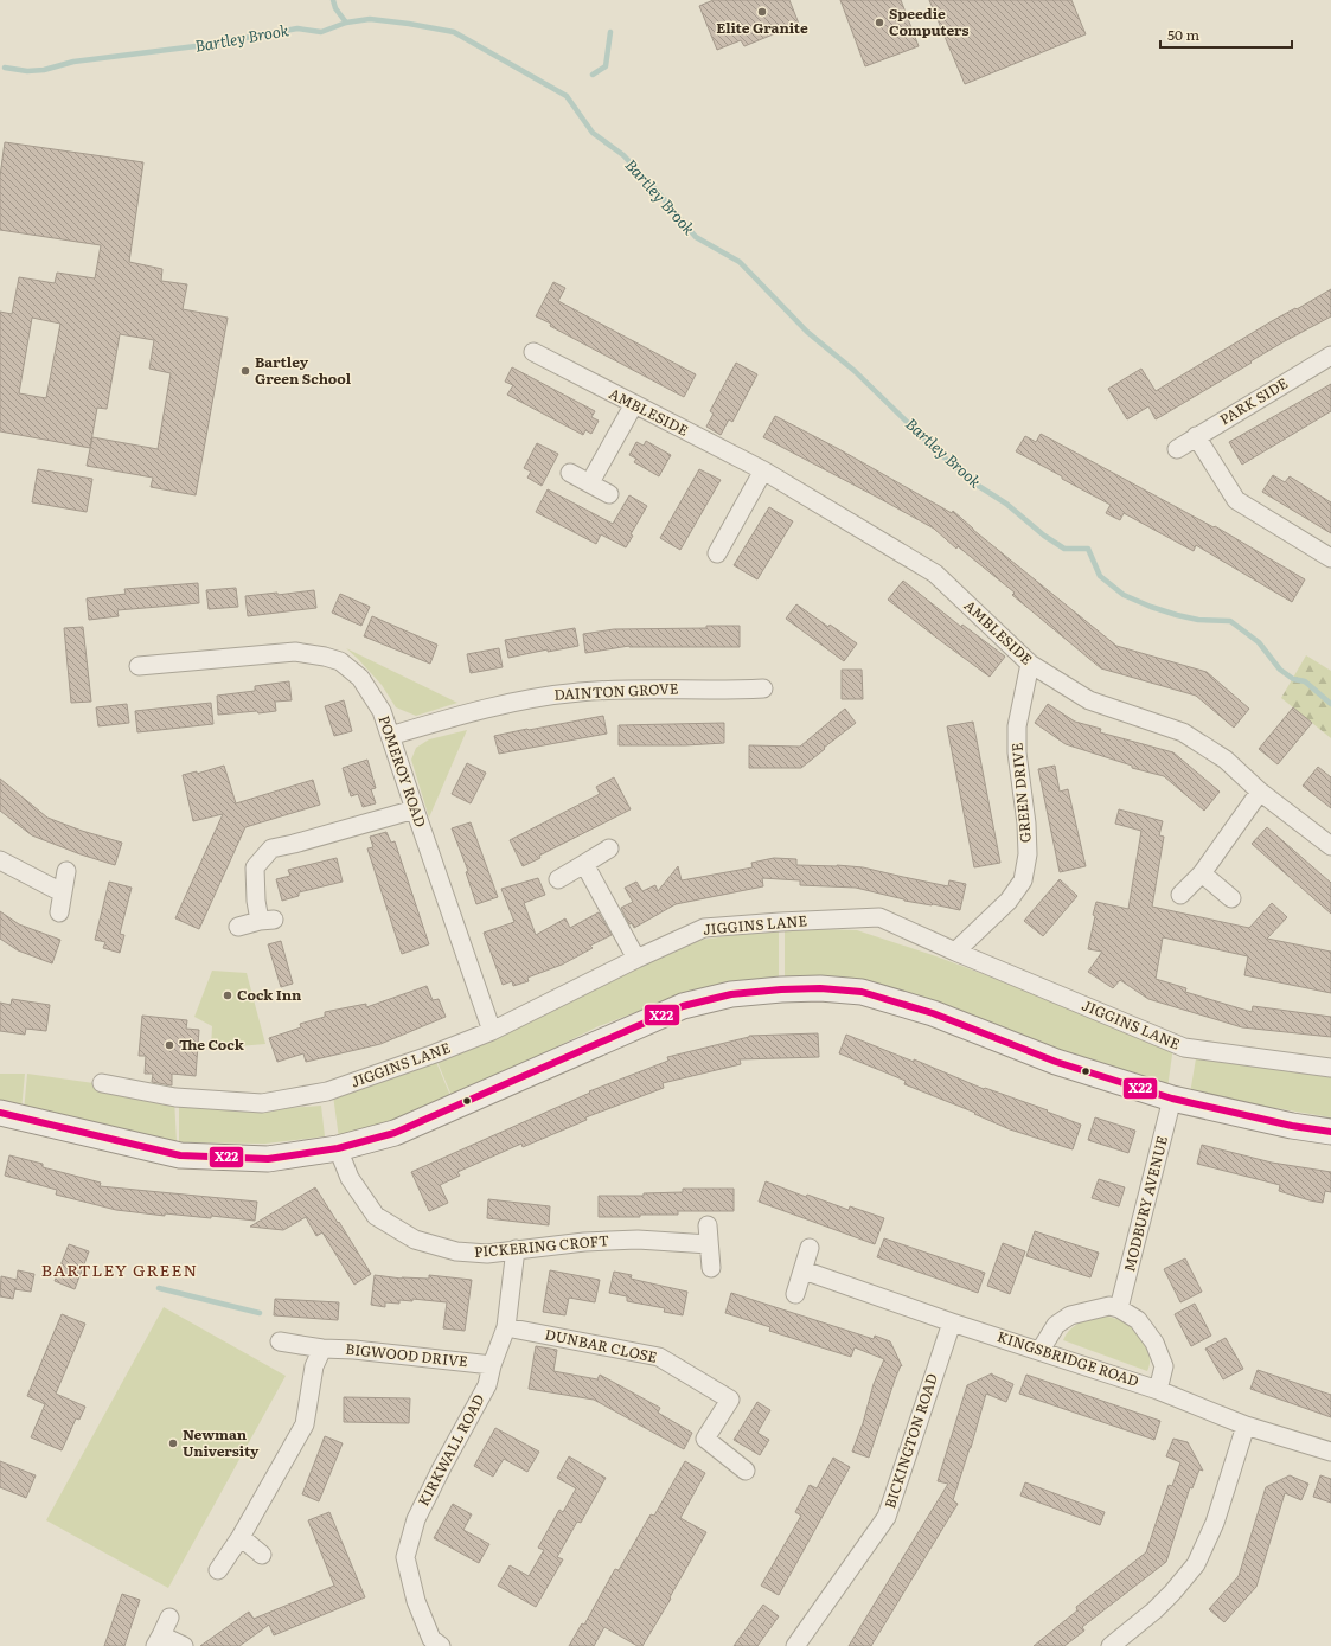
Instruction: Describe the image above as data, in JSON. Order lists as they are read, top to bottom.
{
  "streets": {
    "street": [
      "PARK SIDE",
      "AMBLESIDE",
      "DAINTON GROVE",
      "POMEROY ROAD",
      "GREEN DRIVE",
      "JIGGINS LANE",
      "MODBURY AVENUE",
      "PICKERING CROFT",
      "DUNBAR CLOSE",
      "BIGWOOD DRIVE",
      "KINGSBRIDGE ROAD",
      "BICKINGTON ROAD",
      "KIRKWALL ROAD"
    ]
  },
  "crossings": [
    ["AMBLESIDE", "GREEN DRIVE"],
    ["DAINTON GROVE", "POMEROY ROAD"],
    ["POMEROY ROAD", "JIGGINS LANE"],
    ["GREEN DRIVE", "JIGGINS LANE"],
    ["PICKERING CROFT", "KIRKWALL ROAD"],
    ["DUNBAR CLOSE", "KIRKWALL ROAD"],
    ["BIGWOOD DRIVE", "KIRKWALL ROAD"],
    ["KINGSBRIDGE ROAD", "BICKINGTON ROAD"]
  ],
  "districts": ["BARTLEY GREEN"],
  "water": ["Bartley Brook"],
  "places": [
    "Elite Granite",
    "Speedie Computers",
    "Bartley Green School",
    "Cock Inn",
    "The Cock",
    "Newman University"
  ],
  "lines": ["transit line X22"],
  "scale_bar": "50 m"
}
